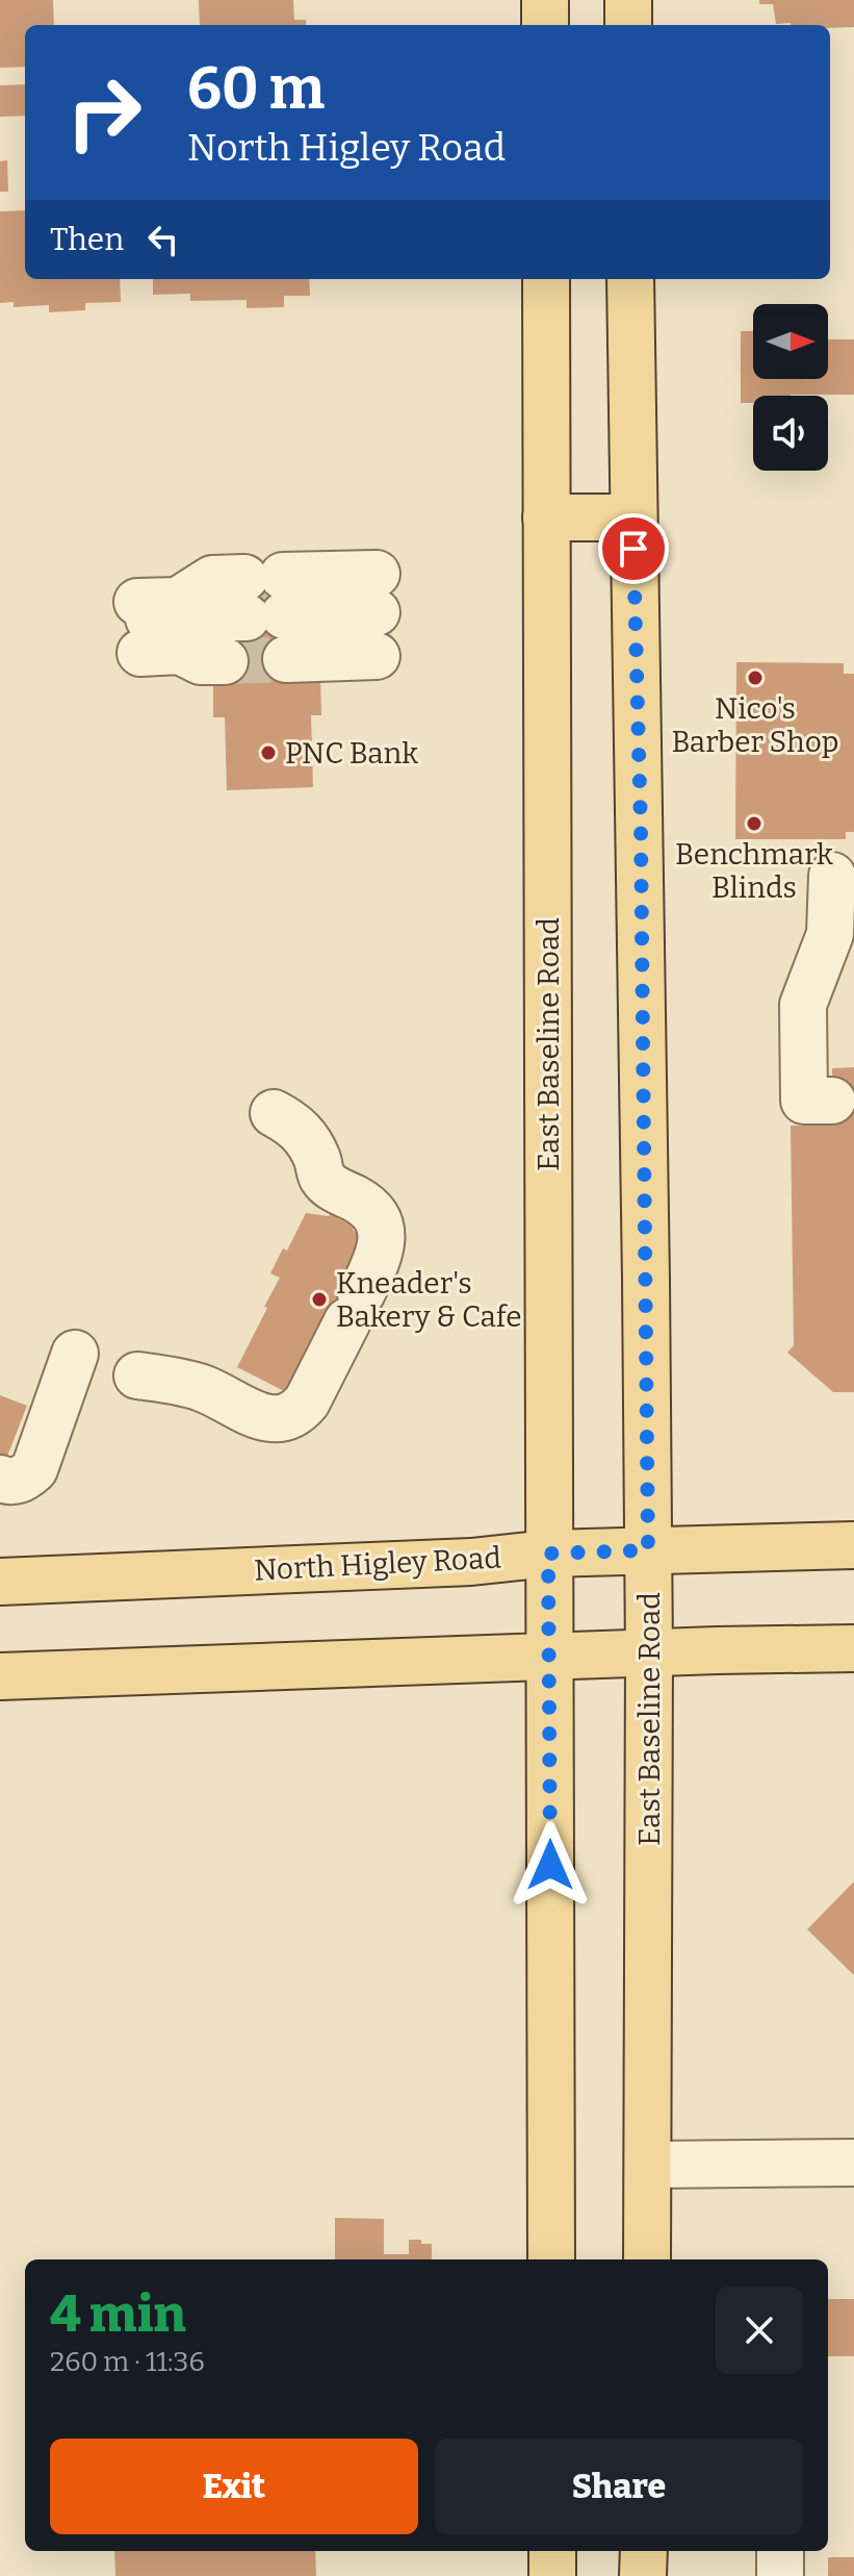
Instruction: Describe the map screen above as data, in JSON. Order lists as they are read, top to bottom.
{
  "streets": {
    "main road": ["East Baseline Road", "North Higley Road"]
  },
  "crossings": [
    ["East Baseline Road", "North Higley Road"]
  ],
  "places": [
    "Nico's Barber Shop",
    "PNC Bank",
    "Benchmark Blinds",
    "Kneader's Bakery & Cafe"
  ],
  "north": "right",
  "page": {
    "turn": ["60 m", "North Higley Road"],
    "then": "Then",
    "heading": ["4 min", "260 m · 11:36"],
    "buttons": ["Exit", "Share"]
  }
}
